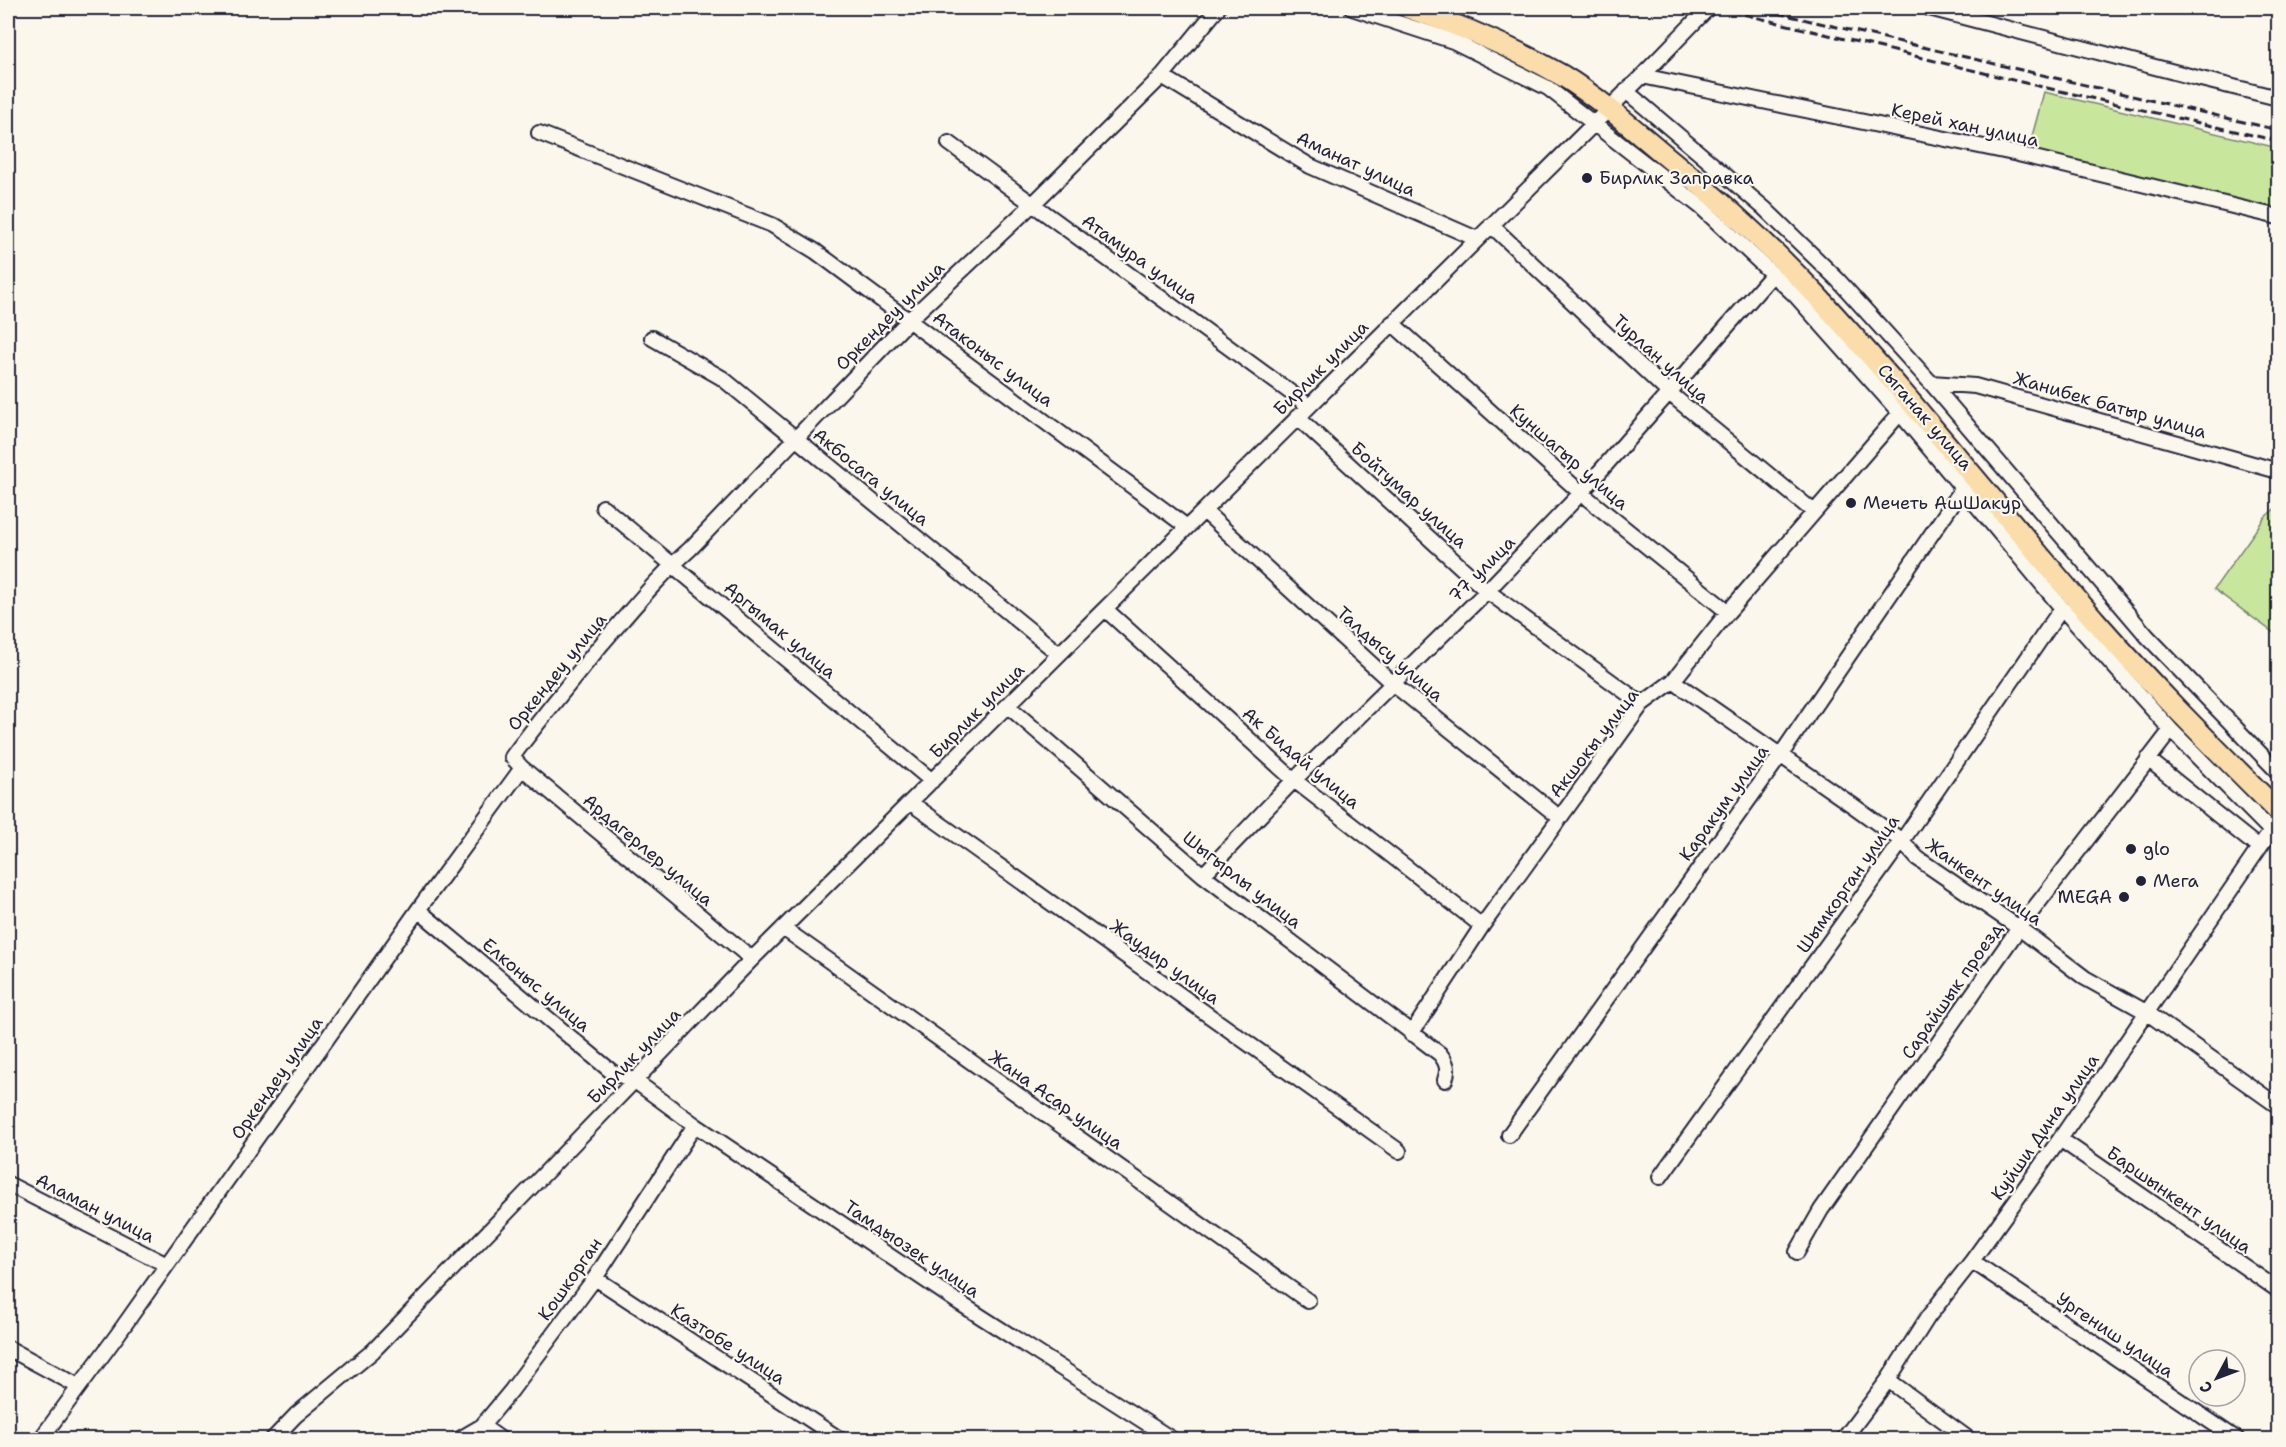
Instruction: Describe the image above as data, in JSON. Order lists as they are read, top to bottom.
{
  "streets": {
    "street": [
      "Керей хан улица",
      "Аманат улица",
      "Атамура улица",
      "Оркендеу улица",
      "Атаконыс улица",
      "Турлан улица",
      "Бирлик улица",
      "Жанибек батыр улица",
      "Сыганак улица",
      "Куншагыр улица",
      "Акбосага улица",
      "Бойтумар улица",
      "77 улица",
      "Аргымак улица",
      "Талдысу улица",
      "Акшокы улица",
      "Ак Бидай улица",
      "Каракум улица",
      "Ардагерлер улица",
      "Шыгырлы улица",
      "Жанкент улица",
      "Шымкорган улица",
      "Жаудир улица",
      "Елконыс улица",
      "Сарайшык проезд",
      "Жана Асар улица",
      "Куйши Дина улица",
      "Баршынкент улица",
      "Аламан улица",
      "Тамдыозек улица",
      "Кошкорган",
      "Ургениш улица",
      "Казтобе улица"
    ]
  },
  "crossings": [
    ["Керей хан улица", "Бирлик улица"],
    ["Аманат улица", "Оркендеу улица"],
    ["Аманат улица", "Бирлик улица"],
    ["Атамура улица", "Оркендеу улица"],
    ["Атамура улица", "Бирлик улица"],
    ["Оркендеу улица", "Атаконыс улица"],
    ["Оркендеу улица", "Акбосага улица"],
    ["Оркендеу улица", "Аргымак улица"],
    ["Оркендеу улица", "Ардагерлер улица"],
    ["Оркендеу улица", "Елконыс улица"],
    ["Оркендеу улица", "Аламан улица"],
    ["Атаконыс улица", "Бирлик улица"],
    ["Турлан улица", "Бирлик улица"],
    ["Турлан улица", "77 улица"],
    ["Турлан улица", "Акшокы улица"],
    ["Бирлик улица", "Сыганак улица"],
    ["Бирлик улица", "Куншагыр улица"],
    ["Бирлик улица", "Акбосага улица"],
    ["Бирлик улица", "Бойтумар улица"],
    ["Бирлик улица", "Аргымак улица"],
    ["Бирлик улица", "Талдысу улица"],
    ["Бирлик улица", "Ак Бидай улица"],
    ["Бирлик улица", "Ардагерлер улица"],
    ["Бирлик улица", "Шыгырлы улица"],
    ["Бирлик улица", "Жаудир улица"],
    ["Бирлик улица", "Елконыс улица"],
    ["Бирлик улица", "Жана Асар улица"],
    ["Бирлик улица", "Тамдыозек улица"],
    ["Сыганак улица", "77 улица"],
    ["Сыганак улица", "Акшокы улица"],
    ["Сыганак улица", "Каракум улица"],
    ["Сыганак улица", "Шымкорган улица"],
    ["Сыганак улица", "Сарайшык проезд"],
    ["Сыганак улица", "Куйши Дина улица"],
    ["Куншагыр улица", "77 улица"],
    ["Куншагыр улица", "Акшокы улица"],
    ["Бойтумар улица", "77 улица"],
    ["Бойтумар улица", "Акшокы улица"],
    ["77 улица", "Талдысу улица"],
    ["77 улица", "Ак Бидай улица"],
    ["77 улица", "Шыгырлы улица"],
    ["Талдысу улица", "Акшокы улица"],
    ["Акшокы улица", "Ак Бидай улица"],
    ["Акшокы улица", "Шыгырлы улица"],
    ["Акшокы улица", "Жанкент улица"],
    ["Каракум улица", "Жанкент улица"],
    ["Жанкент улица", "Шымкорган улица"],
    ["Жанкент улица", "Сарайшык проезд"],
    ["Жанкент улица", "Куйши Дина улица"],
    ["Елконыс улица", "Тамдыозек улица"],
    ["Куйши Дина улица", "Баршынкент улица"],
    ["Куйши Дина улица", "Ургениш улица"],
    ["Тамдыозек улица", "Кошкорган"],
    ["Кошкорган", "Казтобе улица"]
  ],
  "places": [
    "Бирлик Заправка",
    "Мечеть АшШакур",
    "glo",
    "Мега",
    "MEGA"
  ],
  "north": "bottom left"
}
